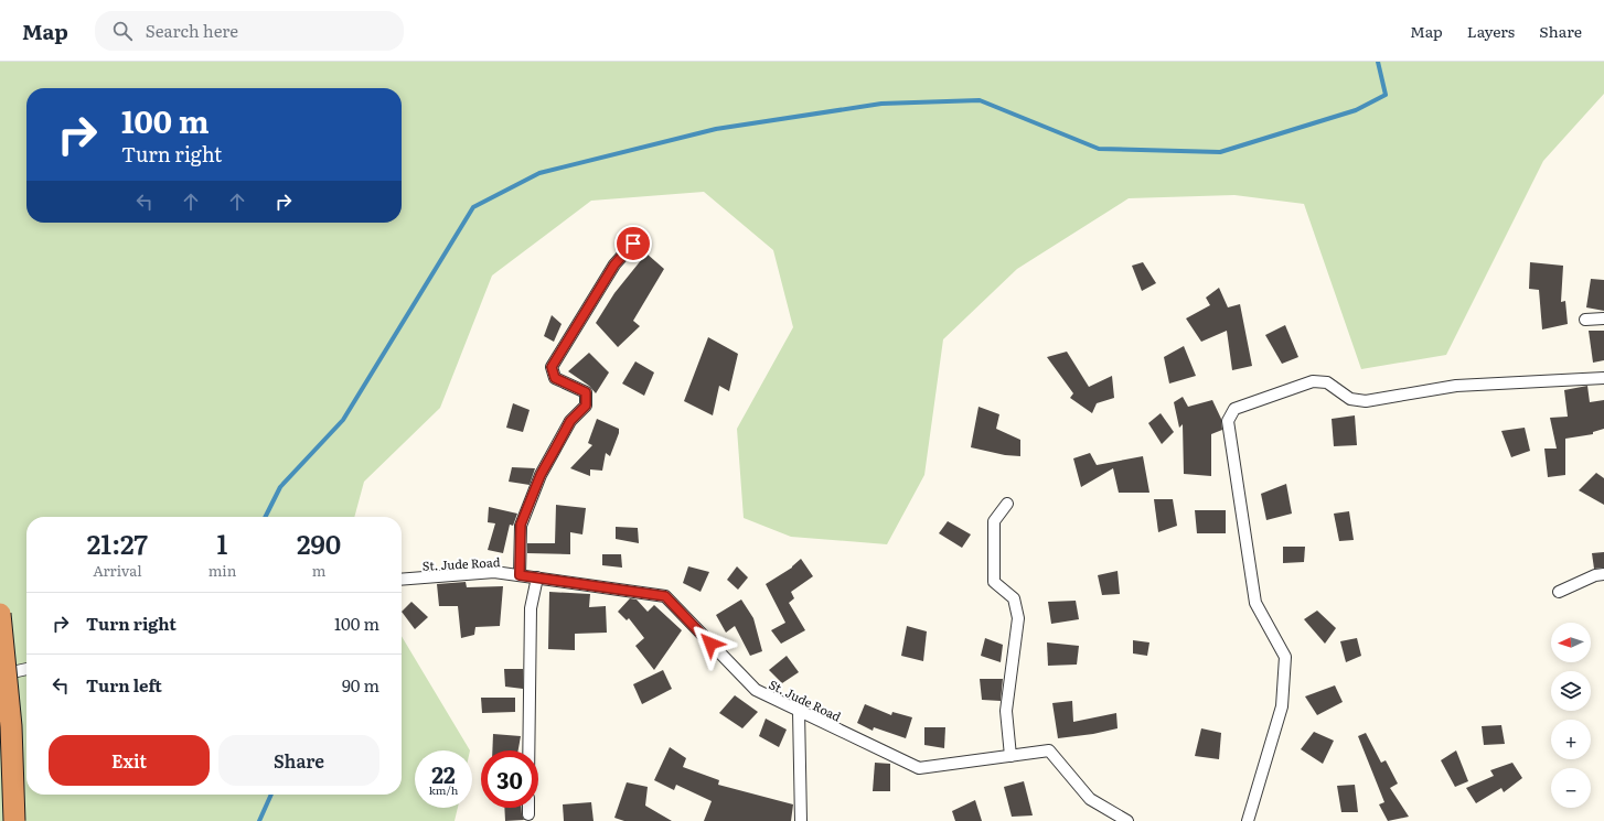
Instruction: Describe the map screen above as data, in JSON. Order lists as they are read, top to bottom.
{
  "streets": {
    "street": ["St. Jude Road"]
  },
  "north": "left",
  "page": {
    "header": "Map",
    "search": "Search here",
    "nav": ["Map", "Layers", "Share"],
    "turn": ["100 m", "Turn right"],
    "eta": [
      "21:27",
      "Arrival",
      "1",
      "min",
      "290",
      "m"
    ],
    "list": [
      {
        "name": "Turn right",
        "value": "100 m"
      },
      {
        "name": "Turn left",
        "value": "90 m"
      }
    ],
    "map_buttons": ["+", "−"],
    "buttons": ["Exit", "Share"],
    "speed": "22 km/h",
    "limit": "30"
  }
}
